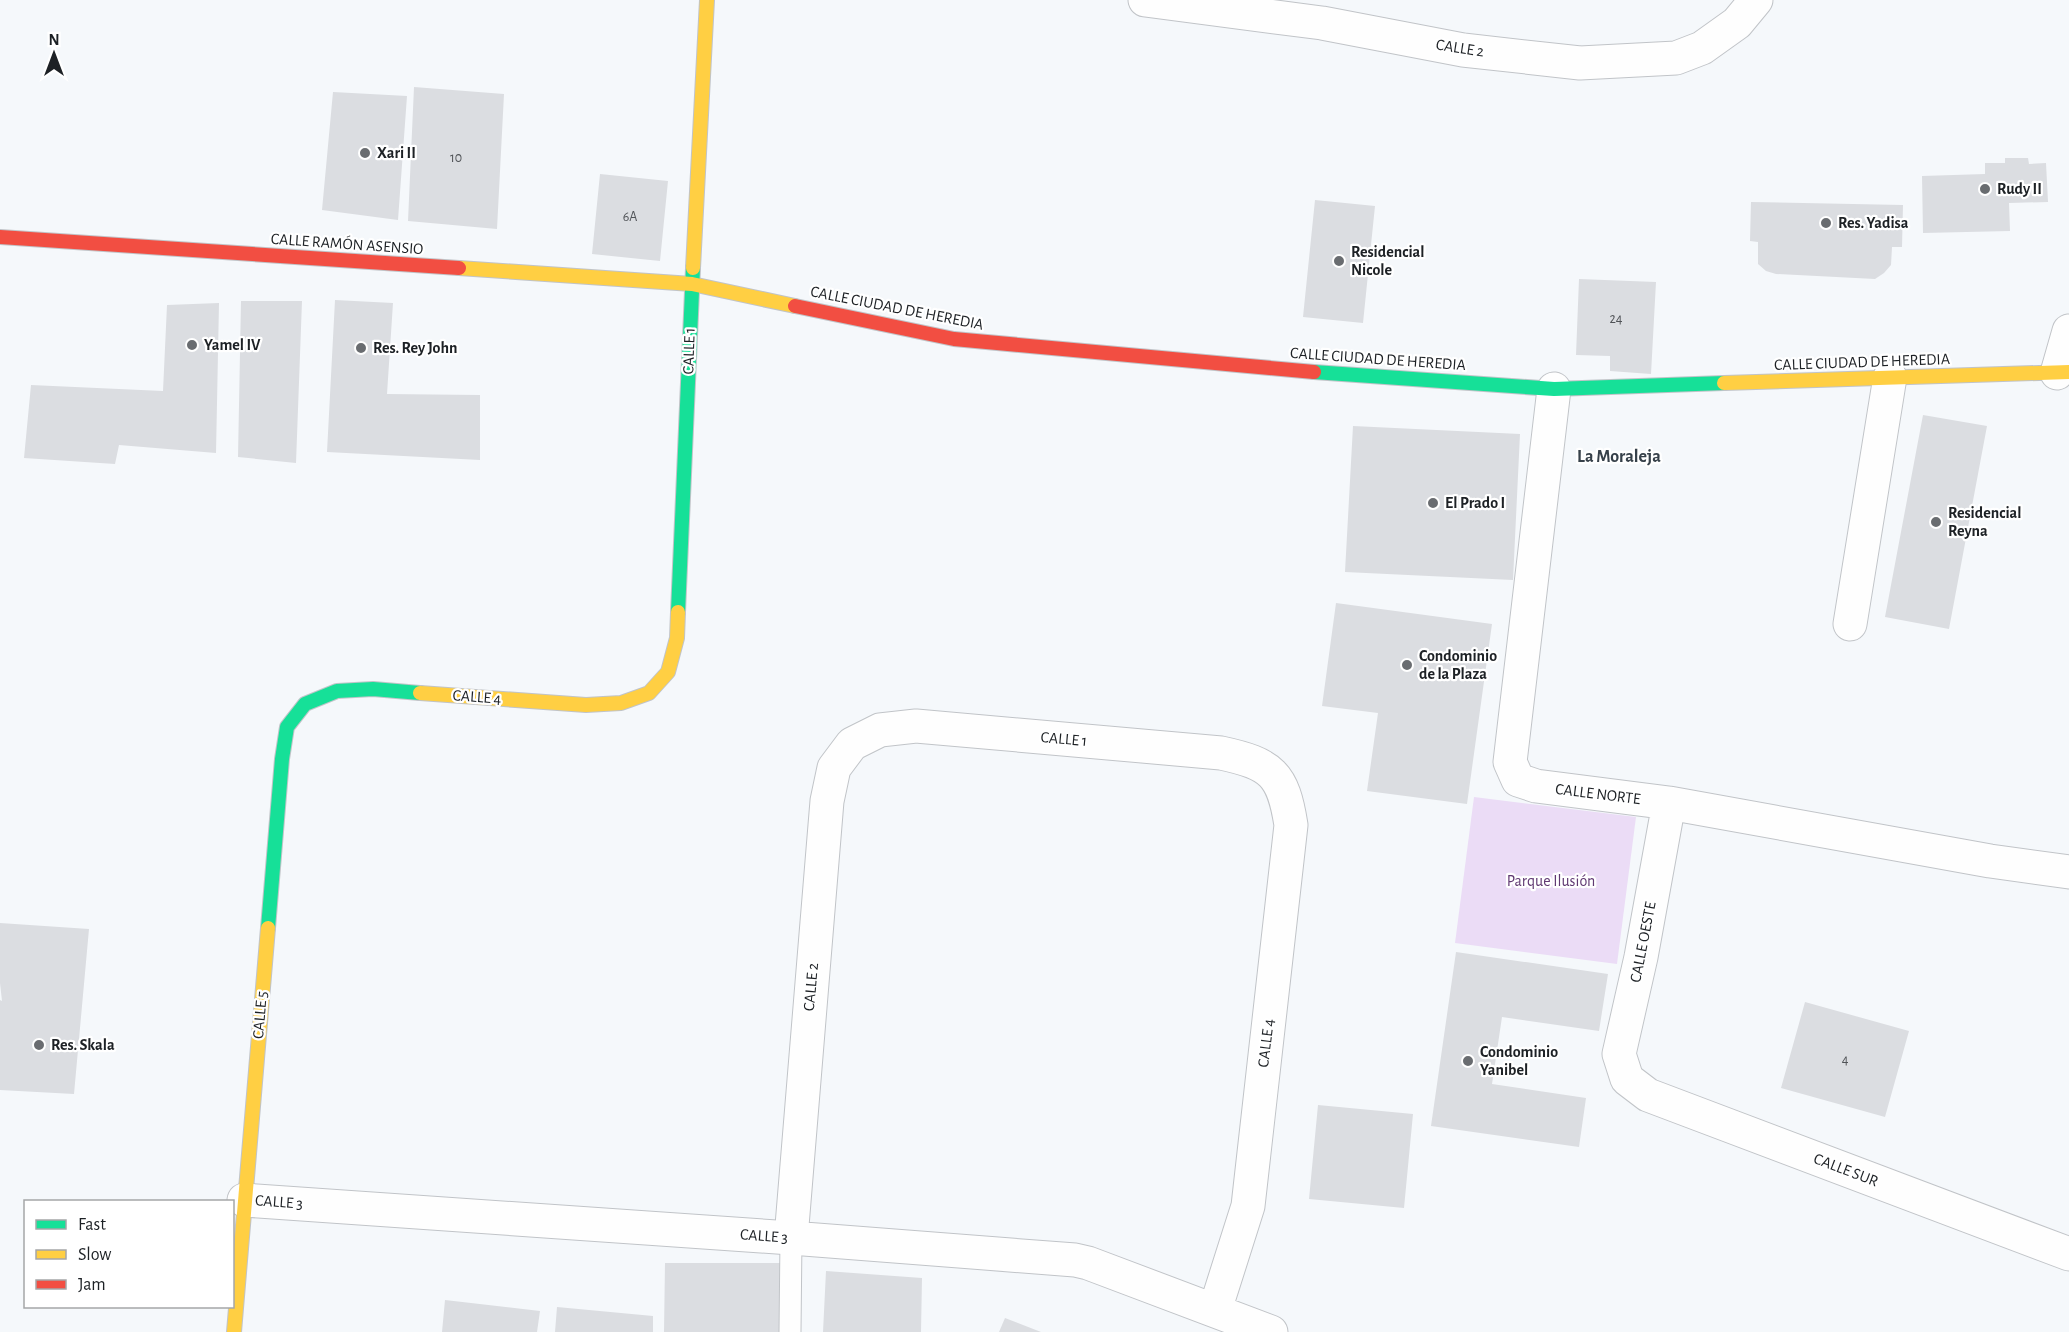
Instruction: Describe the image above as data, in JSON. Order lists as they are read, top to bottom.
{
  "streets": {
    "street": [
      "CALLE 2",
      "CALLE RAMÓN ASENSIO",
      "CALLE CIUDAD DE HEREDIA",
      "CALLE 1",
      "CALLE 4",
      "CALLE NORTE",
      "CALLE OESTE",
      "CALLE 5",
      "CALLE SUR",
      "CALLE 3"
    ]
  },
  "crossings": [
    ["CALLE 2", "CALLE 1"],
    ["CALLE 2", "CALLE 3"],
    ["CALLE RAMÓN ASENSIO", "CALLE CIUDAD DE HEREDIA"],
    ["CALLE RAMÓN ASENSIO", "CALLE 1"],
    ["CALLE CIUDAD DE HEREDIA", "CALLE 1"],
    ["CALLE CIUDAD DE HEREDIA", "CALLE NORTE"],
    ["CALLE 1", "CALLE 4"],
    ["CALLE 4", "CALLE 5"],
    ["CALLE 4", "CALLE 3"],
    ["CALLE NORTE", "CALLE OESTE"],
    ["CALLE OESTE", "CALLE SUR"],
    ["CALLE 5", "CALLE 3"]
  ],
  "districts": ["La Moraleja"],
  "parks": ["Parque Ilusión"],
  "places": [
    "Xari II",
    "Rudy II",
    "Res. Yadisa",
    "Residencial Nicole",
    "Yamel IV",
    "Res. Rey John",
    "El Prado I",
    "Residencial Reyna",
    "Condominio de la Plaza",
    "Res. Skala",
    "Condominio Yanibel"
  ],
  "house_numbers": [
    "10",
    "6A",
    "24",
    "4"
  ],
  "legend": ["Fast", "Slow", "Jam"],
  "north": "top"
}
